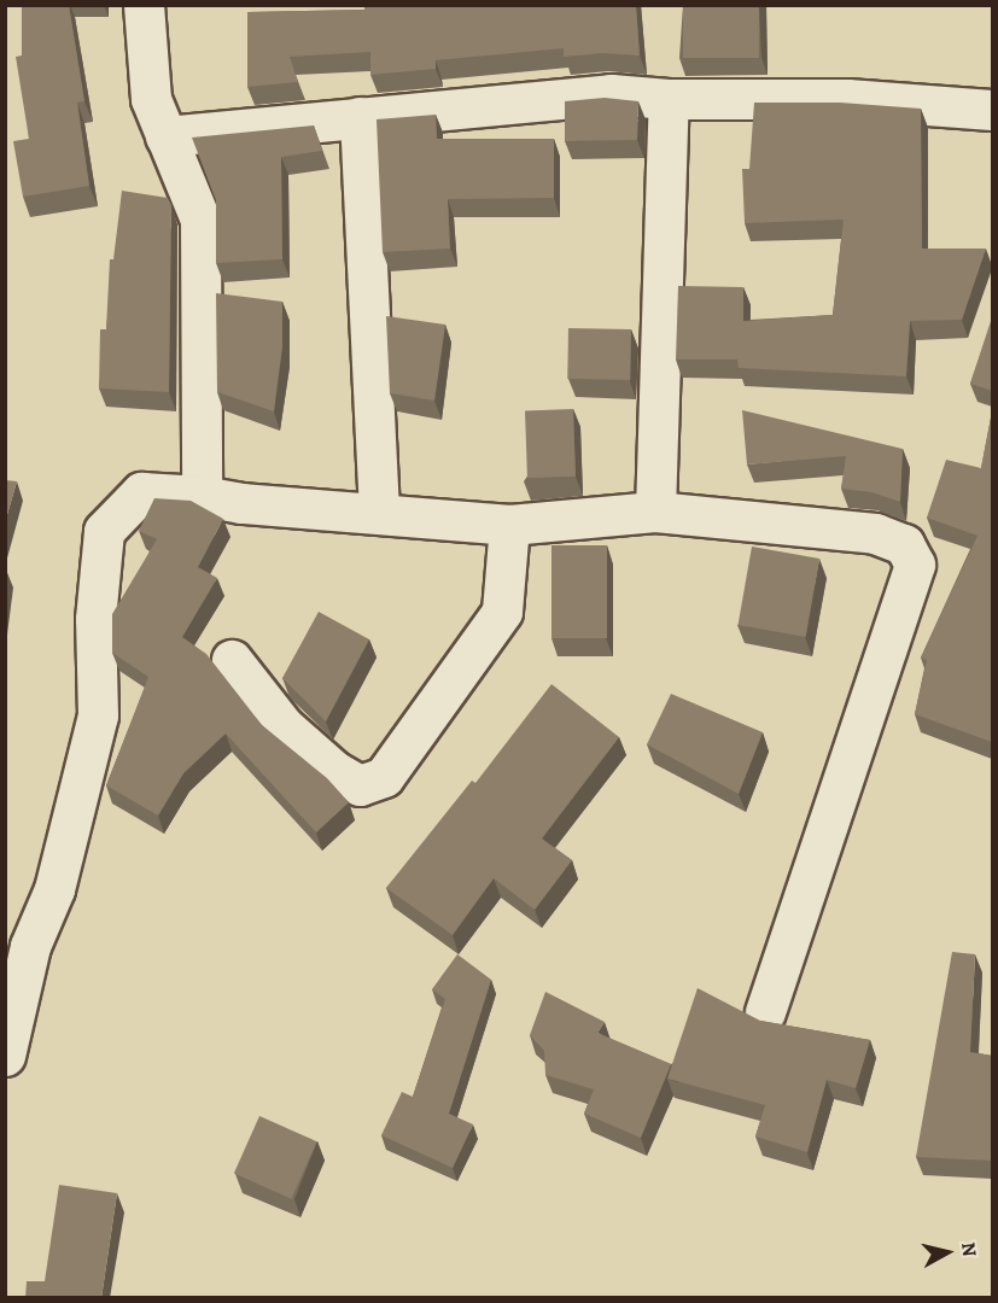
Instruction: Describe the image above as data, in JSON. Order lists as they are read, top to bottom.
{
  "north": "right"
}
